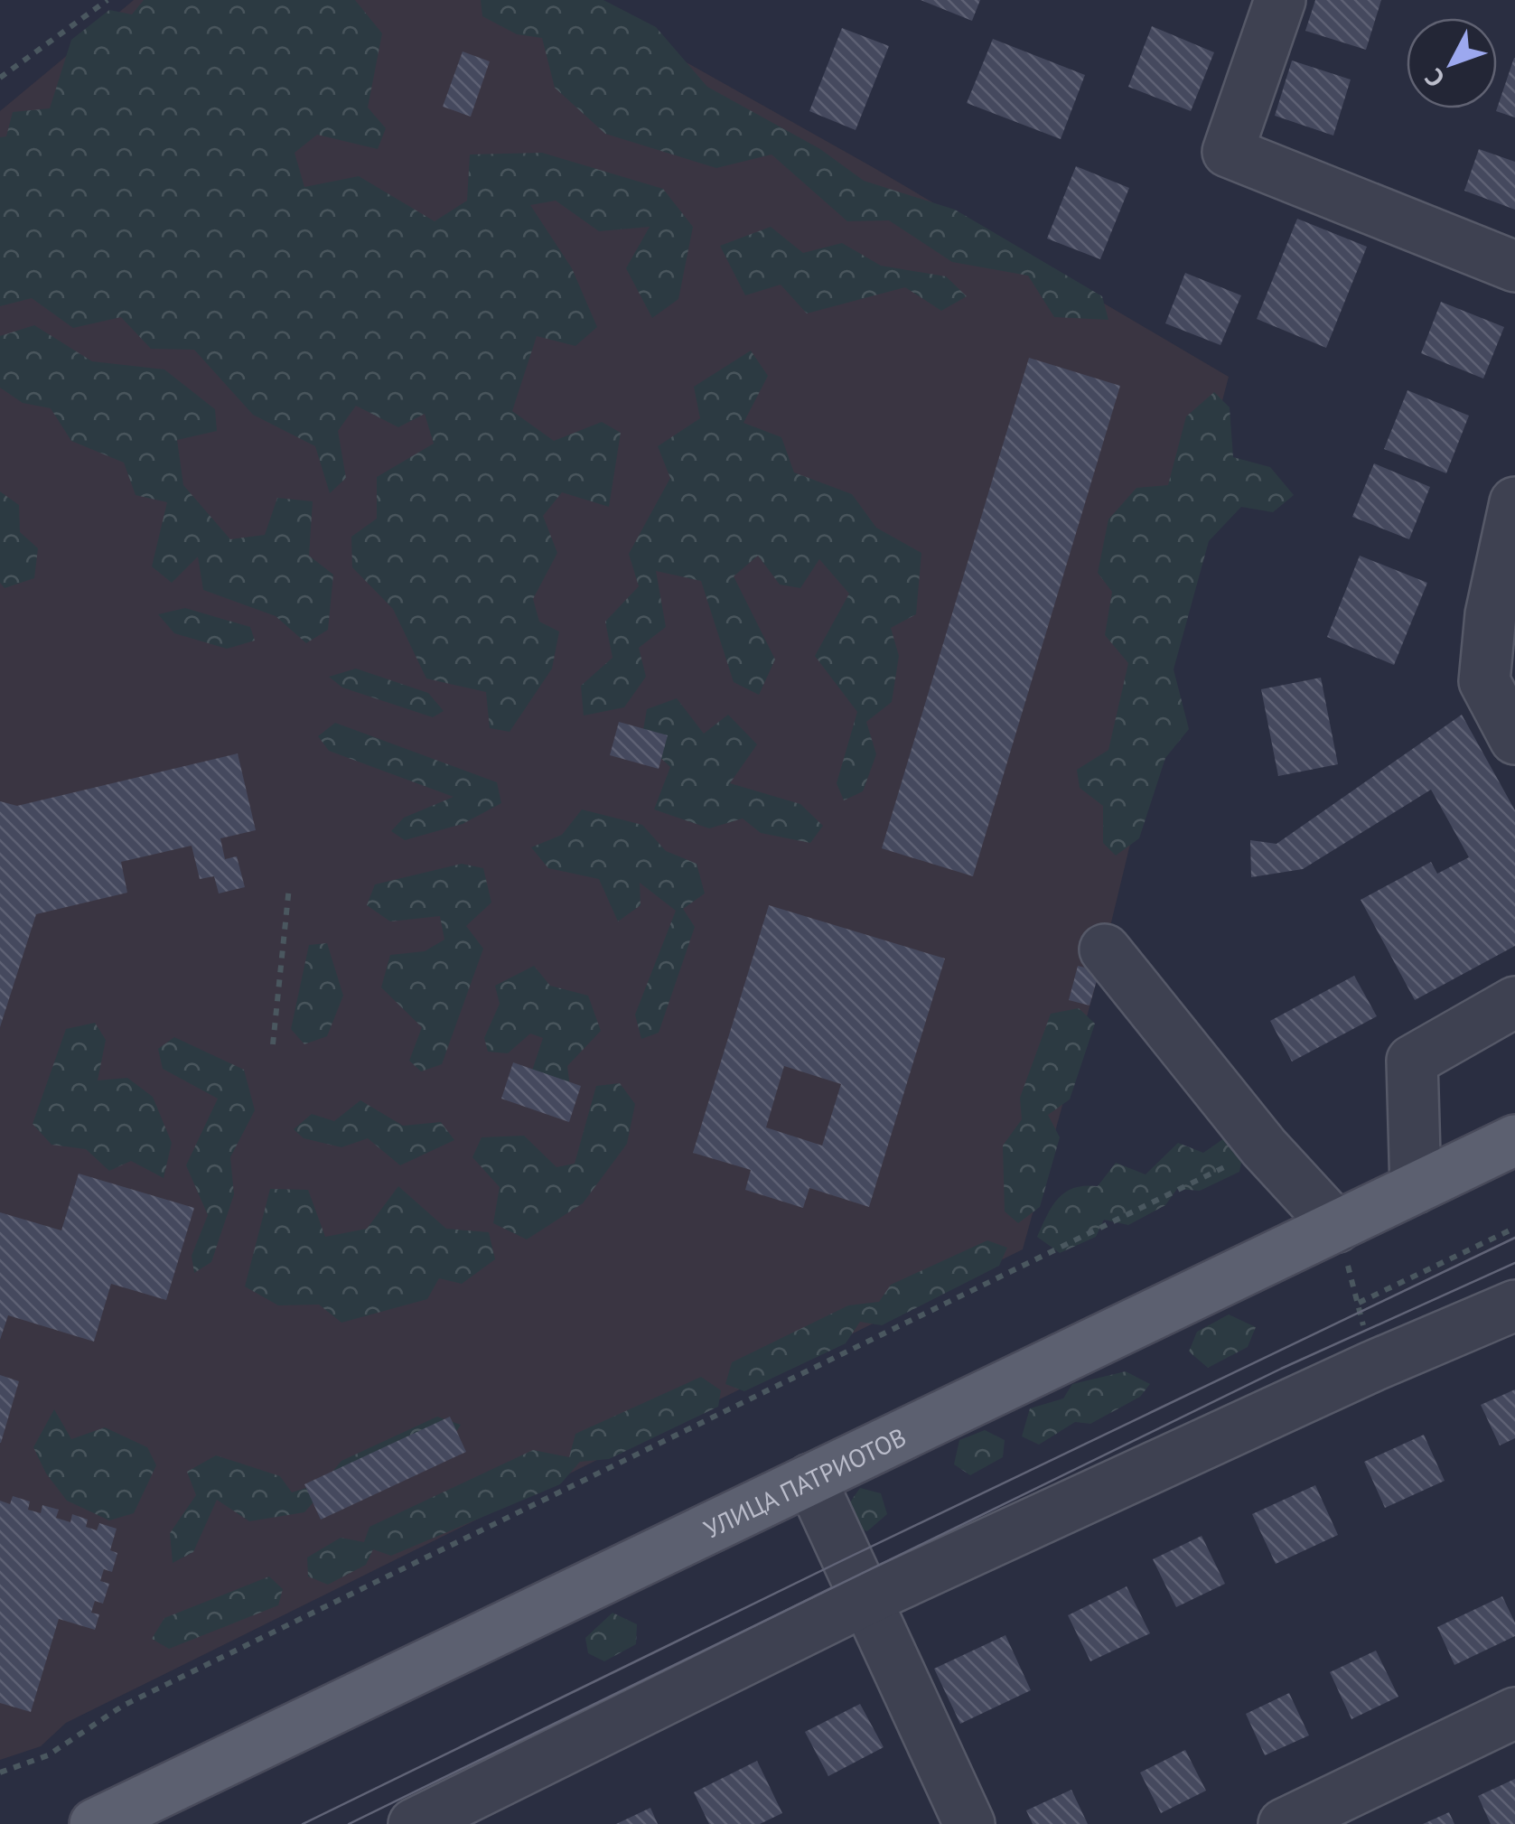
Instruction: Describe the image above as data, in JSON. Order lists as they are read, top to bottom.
{
  "streets": {
    "main road": ["УЛИЦА ПАТРИОТОВ"]
  },
  "north": "bottom left"
}
